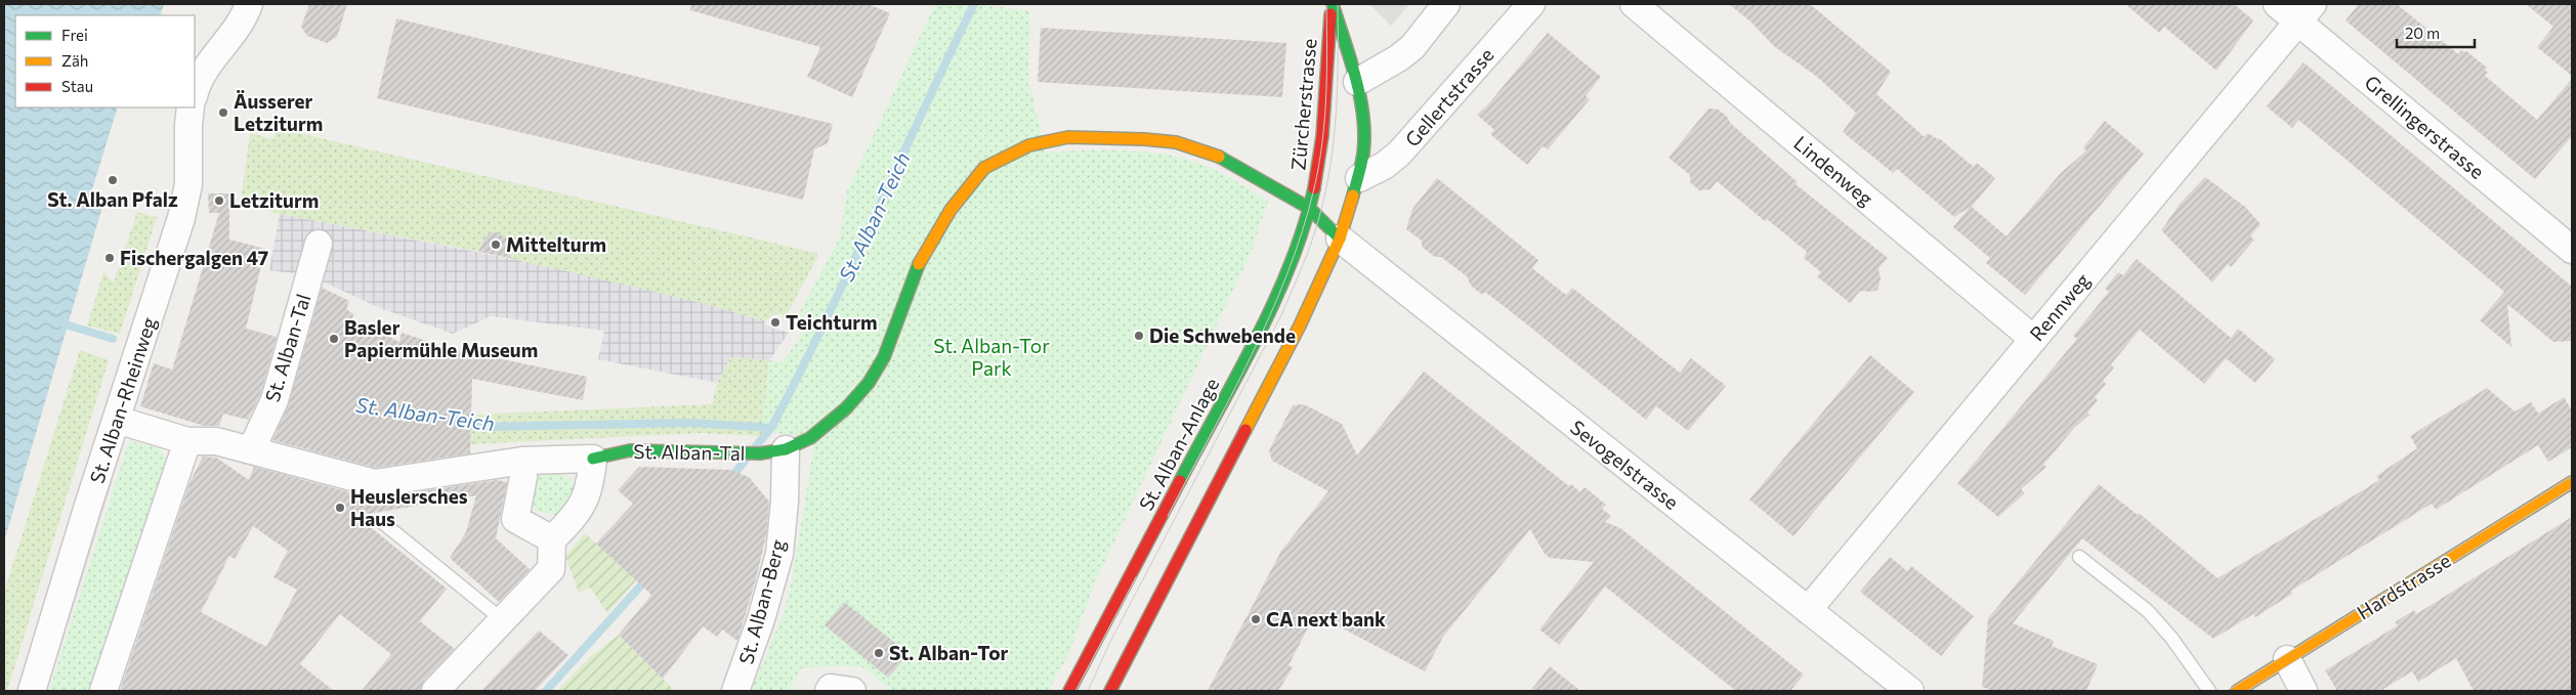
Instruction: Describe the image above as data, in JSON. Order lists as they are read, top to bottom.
{
  "streets": {
    "main road": [
      "Zürcherstrasse",
      "St. Alban-Tal",
      "St. Alban-Anlage",
      "Hardstrasse"
    ],
    "street": [
      "Gellertstrasse",
      "Grellingerstrasse",
      "Lindenweg",
      "Rennweg",
      "St. Alban-Rheinweg",
      "Sevogelstrasse",
      "St. Alban-Berg"
    ]
  },
  "crossings": [
    ["Gellertstrasse", "Zürcherstrasse"],
    ["Zürcherstrasse", "St. Alban-Tal"],
    ["Zürcherstrasse", "St. Alban-Anlage"],
    ["Zürcherstrasse", "Sevogelstrasse"],
    ["Grellingerstrasse", "Rennweg"],
    ["Lindenweg", "Rennweg"],
    ["Rennweg", "Sevogelstrasse"],
    ["St. Alban-Tal", "St. Alban-Rheinweg"],
    ["St. Alban-Tal", "St. Alban-Anlage"],
    ["St. Alban-Tal", "Sevogelstrasse"],
    ["St. Alban-Tal", "St. Alban-Berg"]
  ],
  "water": ["St. Alban-Teich"],
  "parks": ["St. Alban-Tor Park"],
  "places": [
    "Äusserer Letziturm",
    "St. Alban Pfalz",
    "Letziturm",
    "Mittelturm",
    "Fischergalgen 47",
    "Teichturm",
    "Die Schwebende",
    "Basler Papiermühle Museum",
    "Heuslersches Haus",
    "CA next bank",
    "St. Alban-Tor"
  ],
  "legend": ["Frei", "Zäh", "Stau"],
  "scale_bar": "20 m"
}
